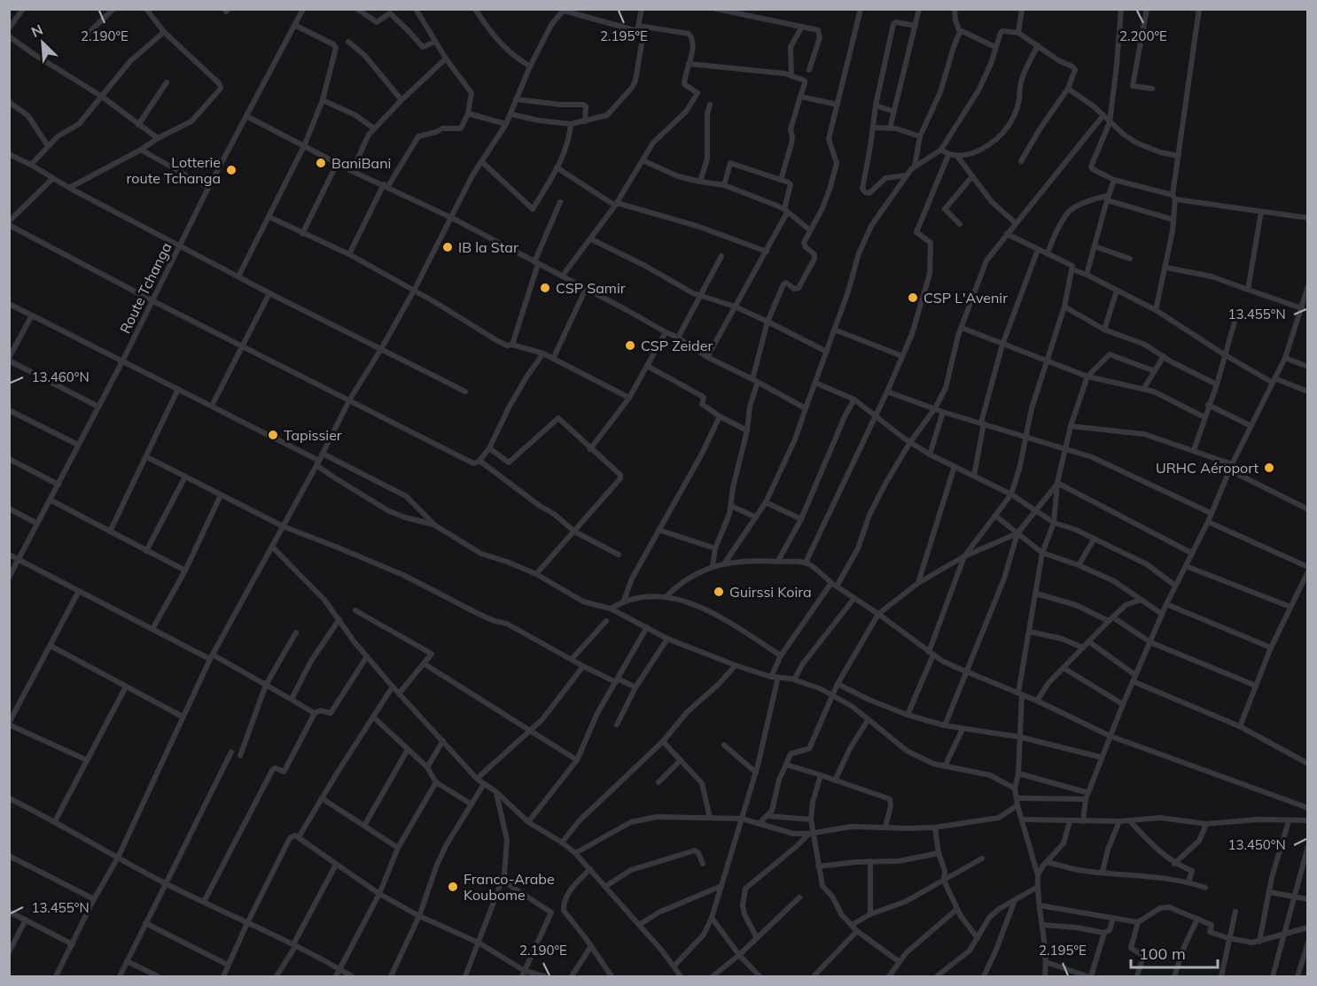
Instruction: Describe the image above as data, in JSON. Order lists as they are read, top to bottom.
{
  "streets": {
    "street": ["Route Tchanga"]
  },
  "places": [
    "BaniBani",
    "Lotterie route Tchanga",
    "IB la Star",
    "CSP Samir",
    "CSP L'Avenir",
    "CSP Zeider",
    "Tapissier",
    "URHC Aéroport",
    "Guirssi Koira",
    "Franco-Arabe Koubome"
  ],
  "scale_bar": "100 m",
  "north": "top left",
  "coordinates": [
    "2.190°E",
    "2.195°E",
    "2.200°E",
    "13.455°N",
    "13.460°N",
    "13.450°N"
  ]
}
